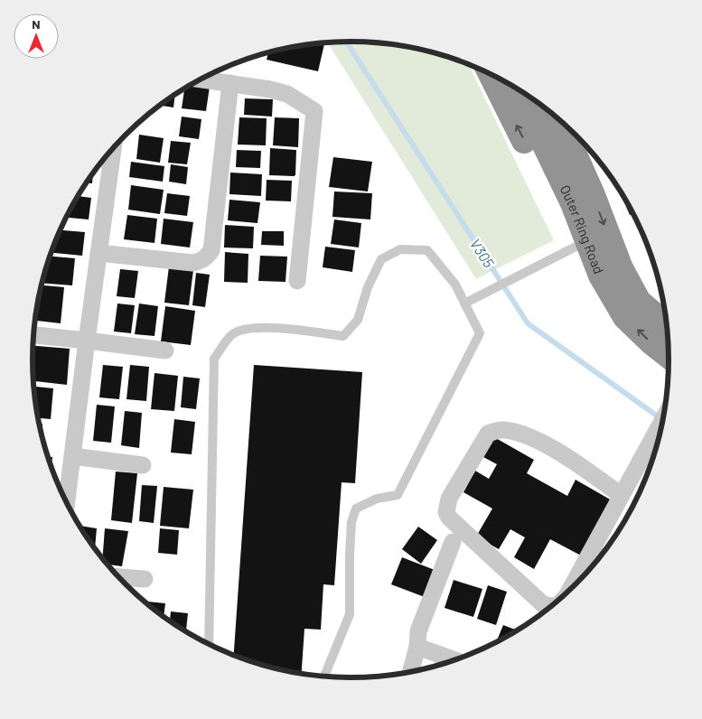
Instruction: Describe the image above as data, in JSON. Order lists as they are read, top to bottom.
{
  "streets": {
    "highway": ["Outer Ring Road"]
  },
  "water": ["V305"],
  "north": "top"
}
